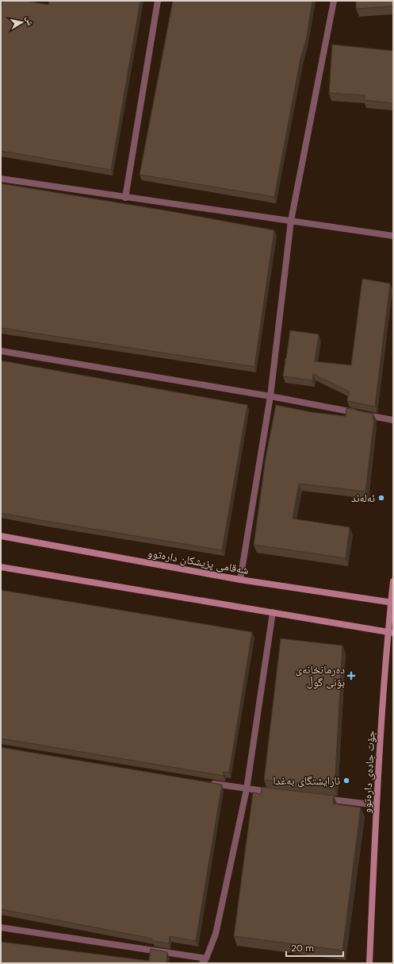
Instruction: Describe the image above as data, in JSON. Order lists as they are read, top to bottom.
{
  "streets": {
    "main road": ["شەقامی پزیشکان دارەتوو", "جۆت جادەی دارەتوو"]
  },
  "crossings": [
    ["شەقامی پزیشکان دارەتوو", "جۆت جادەی دارەتوو"]
  ],
  "places": {
    "other": ["ئەلەند", "ئارایشتگای بەغدا"],
    "health": ["دەرمانخانەی بۆنی گوڵ"]
  },
  "scale_bar": "20 m",
  "north": "right"
}
